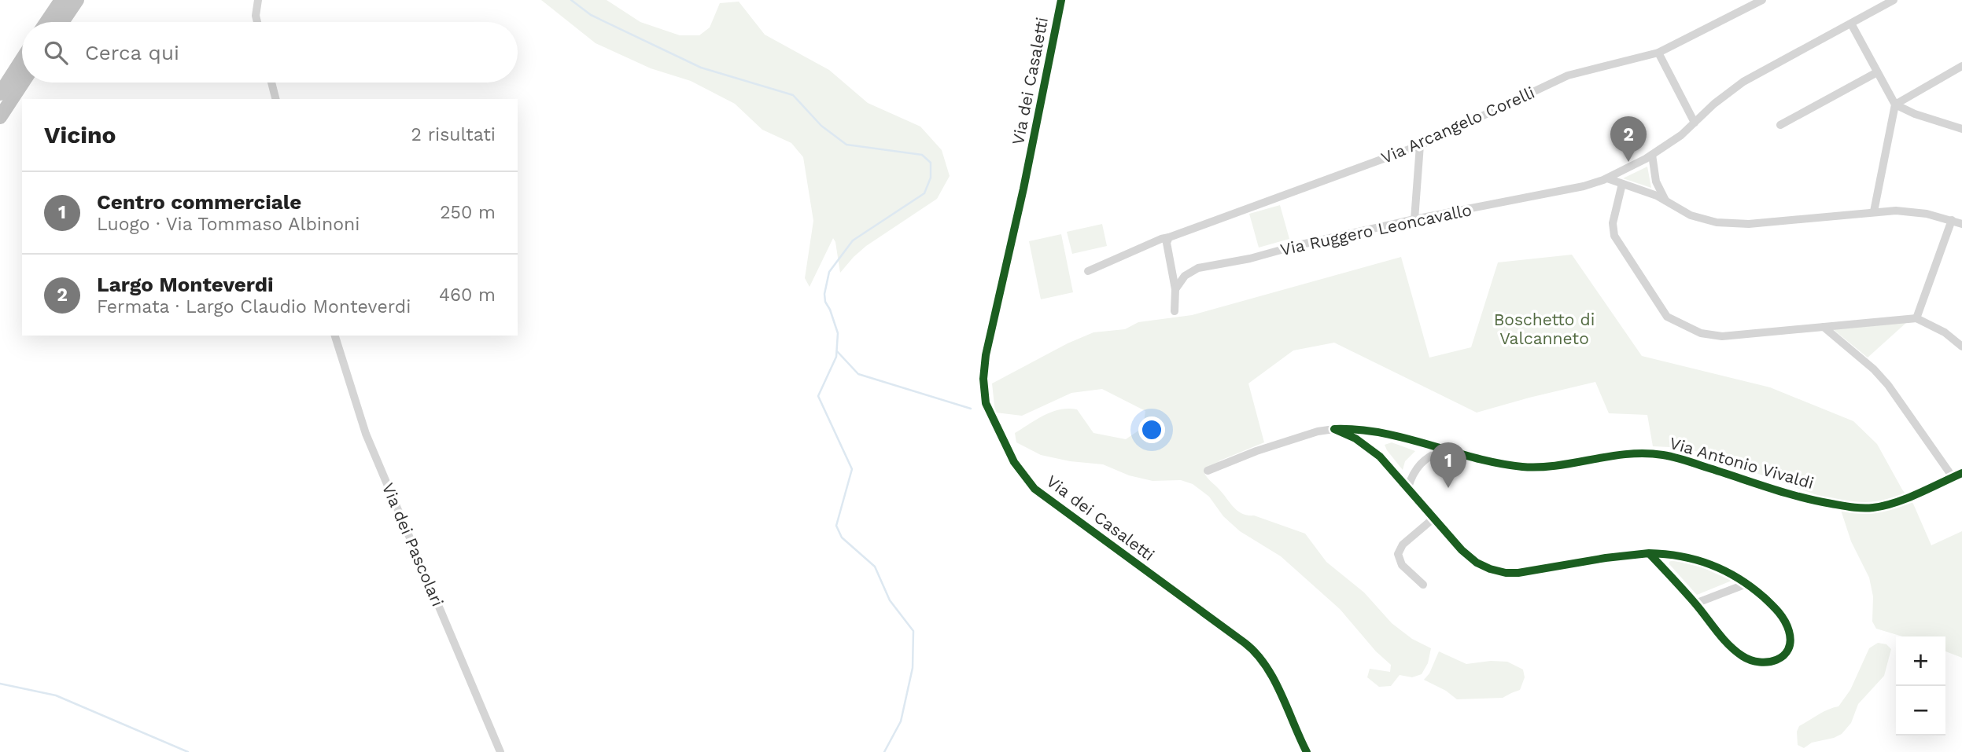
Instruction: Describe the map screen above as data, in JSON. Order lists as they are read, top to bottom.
{
  "streets": {
    "street": [
      "Via dei Casaletti",
      "Via Arcangelo Corelli",
      "Via Ruggero Leoncavallo",
      "Via Antonio Vivaldi",
      "Via dei Pascolari"
    ]
  },
  "parks": ["Boschetto di Valcanneto"],
  "page": {
    "search": "Cerca qui",
    "heading": ["Vicino", "2 risultati"],
    "pins": ["2", "1"],
    "list": [
      {
        "mark": "1",
        "name": "Centro commerciale",
        "note": "Luogo · Via Tommaso Albinoni",
        "value": "250 m"
      },
      {
        "mark": "2",
        "name": "Largo Monteverdi",
        "note": "Fermata · Largo Claudio Monteverdi",
        "value": "460 m"
      }
    ],
    "map_buttons": ["+", "−"]
  }
}
